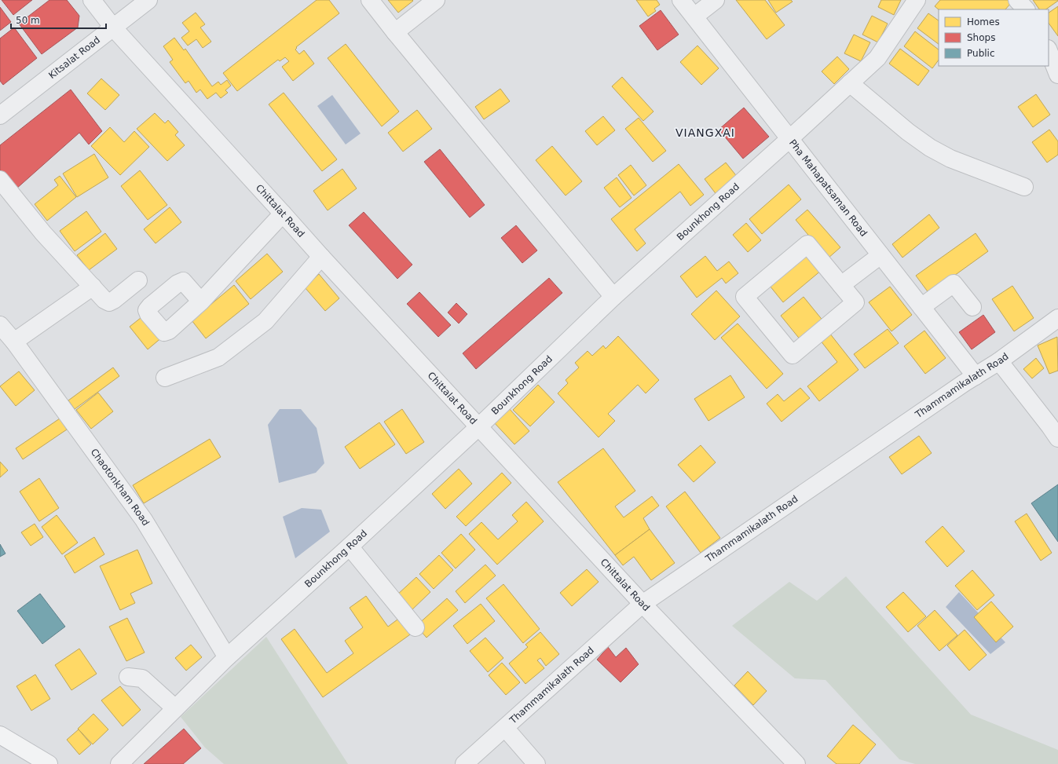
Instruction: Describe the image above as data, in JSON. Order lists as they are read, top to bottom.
{
  "streets": {
    "street": [
      "Kitsalat Road",
      "Pha Mahapatsaman Road",
      "Chittalat Road",
      "Bounkhong Road",
      "Thammamikalath Road",
      "Chaotonkham Road"
    ]
  },
  "crossings": [
    ["Kitsalat Road", "Chittalat Road"],
    ["Pha Mahapatsaman Road", "Bounkhong Road"],
    ["Pha Mahapatsaman Road", "Thammamikalath Road"],
    ["Chittalat Road", "Bounkhong Road"],
    ["Chittalat Road", "Thammamikalath Road"],
    ["Bounkhong Road", "Chaotonkham Road"]
  ],
  "districts": ["VIANGXAI"],
  "legend": ["Homes", "Shops", "Public"],
  "scale_bar": "50 m"
}
